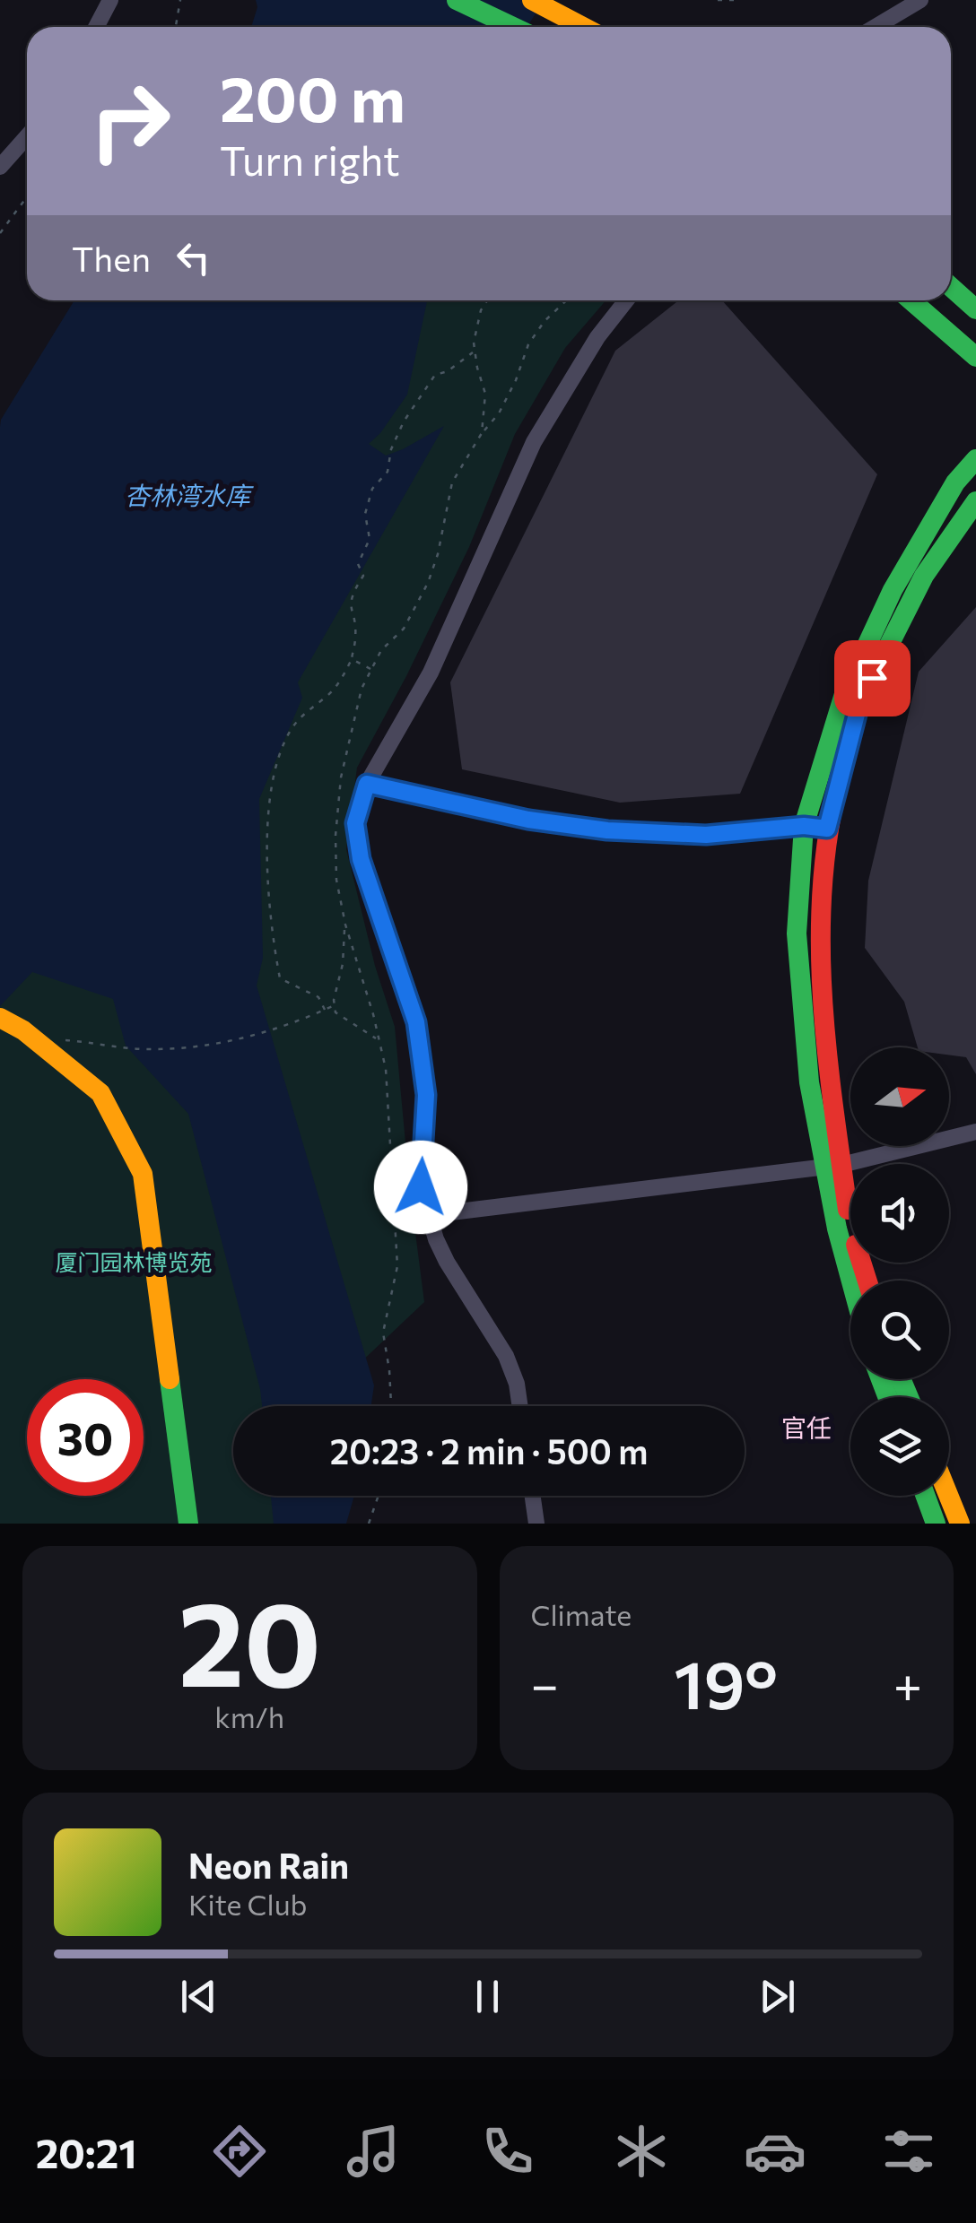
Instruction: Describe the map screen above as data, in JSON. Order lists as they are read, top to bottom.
{
  "districts": ["官任"],
  "water": ["杏林湾水库"],
  "parks": ["厦门园林博览苑"],
  "north": "right",
  "page": {
    "turn": ["200 m", "Turn right"],
    "then": "Then",
    "limit": "30",
    "trip": "20:23 · 2 min · 500 m",
    "tile": [
      ["20", "km/h"],
      "Climate"
    ],
    "heat": ["−", "19°", "+"],
    "song": ["Neon Rain", "Kite Club"],
    "tabs": "20:21"
  }
}
